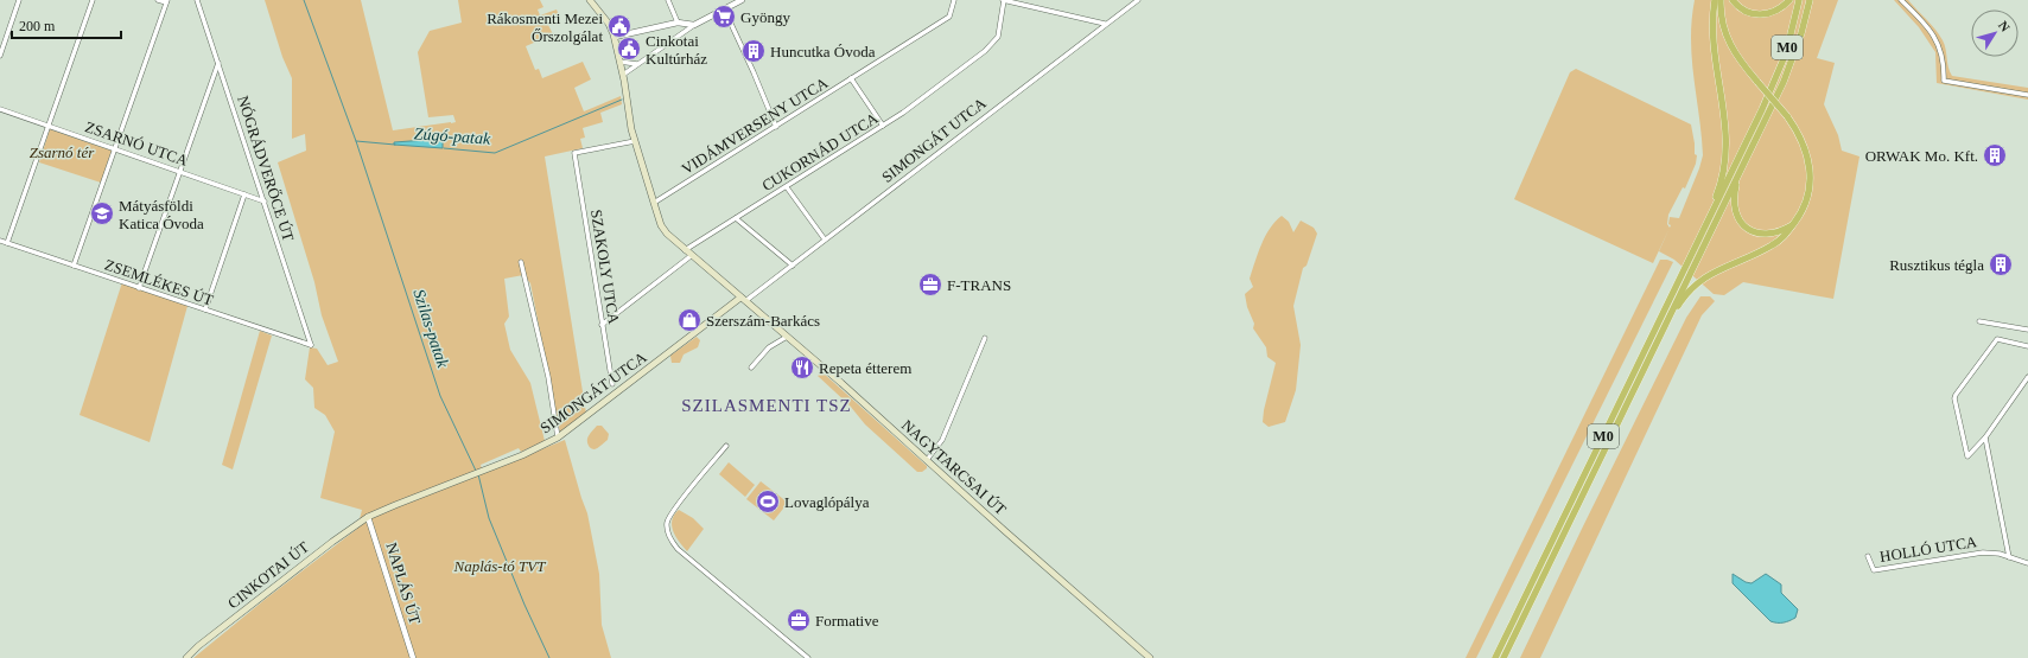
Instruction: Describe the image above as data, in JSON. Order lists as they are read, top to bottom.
{
  "streets": {
    "highway": ["M0"],
    "main road": ["SIMONGÁT UTCA", "NAGYTARCSAI ÚT", "CINKOTAI ÚT"],
    "street": [
      "VIDÁMVERSENY UTCA",
      "ZSARNÓ UTCA",
      "CUKORNÁD UTCA",
      "NÓGRÁDVERŐCE ÚT",
      "SZAKOLY UTCA",
      "ZSEMLÉKES ÚT",
      "HOLLÓ UTCA",
      "NAPLÁS ÚT"
    ]
  },
  "crossings": [
    ["VIDÁMVERSENY UTCA", "NAGYTARCSAI ÚT"],
    ["SIMONGÁT UTCA", "NAGYTARCSAI ÚT"],
    ["SIMONGÁT UTCA", "CINKOTAI ÚT"],
    ["SIMONGÁT UTCA", "NAPLÁS ÚT"],
    ["ZSARNÓ UTCA", "NÓGRÁDVERŐCE ÚT"],
    ["CUKORNÁD UTCA", "NAGYTARCSAI ÚT"],
    ["NÓGRÁDVERŐCE ÚT", "ZSEMLÉKES ÚT"],
    ["SZAKOLY UTCA", "NAGYTARCSAI ÚT"],
    ["CINKOTAI ÚT", "NAPLÁS ÚT"]
  ],
  "districts": ["SZILASMENTI TSZ"],
  "water": ["Zúgó-patak", "Szilas-patak"],
  "parks": ["Zsarnó tér", "Naplás-tó TVT"],
  "places": {
    "supermarket": ["Gyöngy"],
    "public building": ["Rákosmenti Mezei Őrszolgálat", "Cinkotai Kultúrház"],
    "building": ["Huncutka Óvoda", "ORWAK Mo. Kft.", "Rusztikus tégla"],
    "school or university": ["Mátyásföldi Katica Óvoda"],
    "office": ["F-TRANS", "Formative"],
    "shop": ["Szerszám-Barkács"],
    "restaurant": ["Repeta étterem"],
    "sports": ["Lovaglópálya"]
  },
  "scale_bar": "200 m",
  "north": "top right"
}
